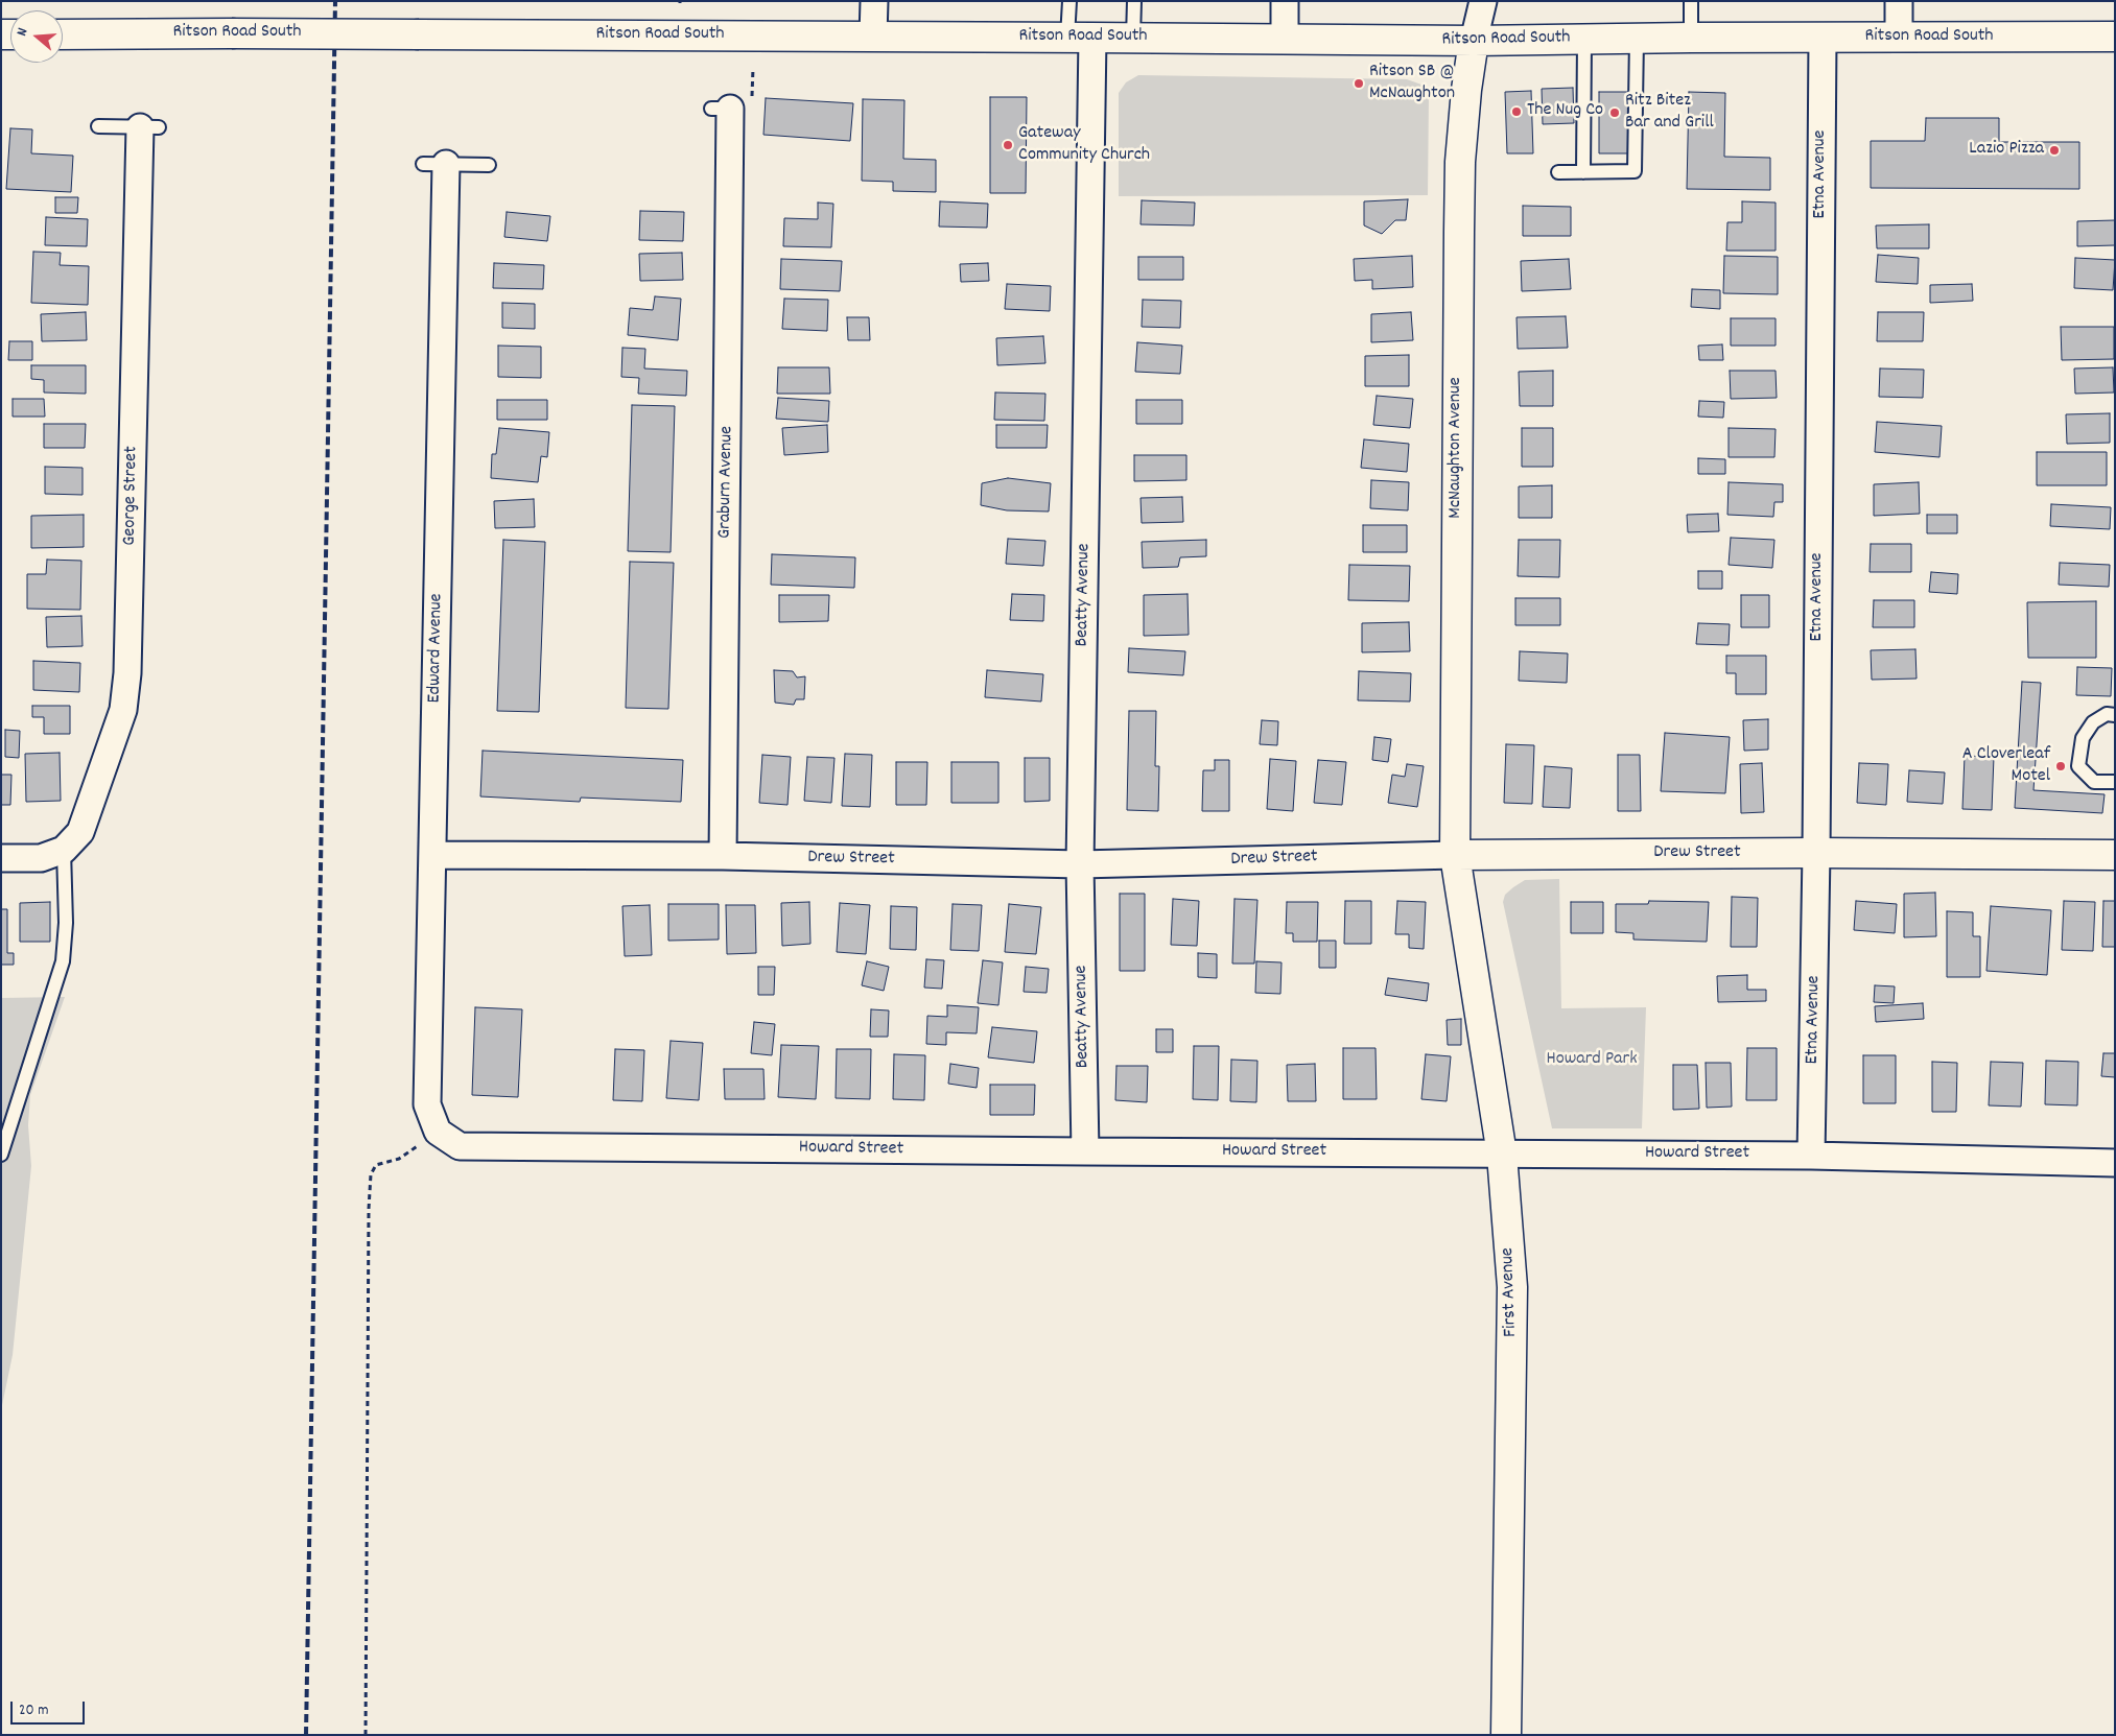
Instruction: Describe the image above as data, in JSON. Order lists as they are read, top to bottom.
{
  "streets": {
    "main road": [
      "Ritson Road South",
      "McNaughton Avenue",
      "Drew Street",
      "First Avenue"
    ],
    "street": [
      "Etna Avenue",
      "Graburn Avenue",
      "George Street",
      "Beatty Avenue",
      "Edward Avenue",
      "Howard Street"
    ]
  },
  "crossings": [
    ["Ritson Road South", "Etna Avenue"],
    ["Ritson Road South", "McNaughton Avenue"],
    ["Ritson Road South", "Beatty Avenue"],
    ["Etna Avenue", "Drew Street"],
    ["Etna Avenue", "Howard Street"],
    ["McNaughton Avenue", "Drew Street"],
    ["McNaughton Avenue", "First Avenue"],
    ["Graburn Avenue", "Drew Street"],
    ["Beatty Avenue", "Drew Street"],
    ["Beatty Avenue", "Howard Street"],
    ["Edward Avenue", "Drew Street"],
    ["Edward Avenue", "Howard Street"],
    ["Drew Street", "First Avenue"],
    ["Howard Street", "First Avenue"]
  ],
  "parks": ["Howard Park"],
  "places": [
    "Ritson SB @ McNaughton",
    "The Nug Co",
    "Ritz Bitez Bar and Grill",
    "Gateway Community Church",
    "Lazio Pizza",
    "A Cloverleaf Motel"
  ],
  "scale_bar": "20 m",
  "north": "left"
}
